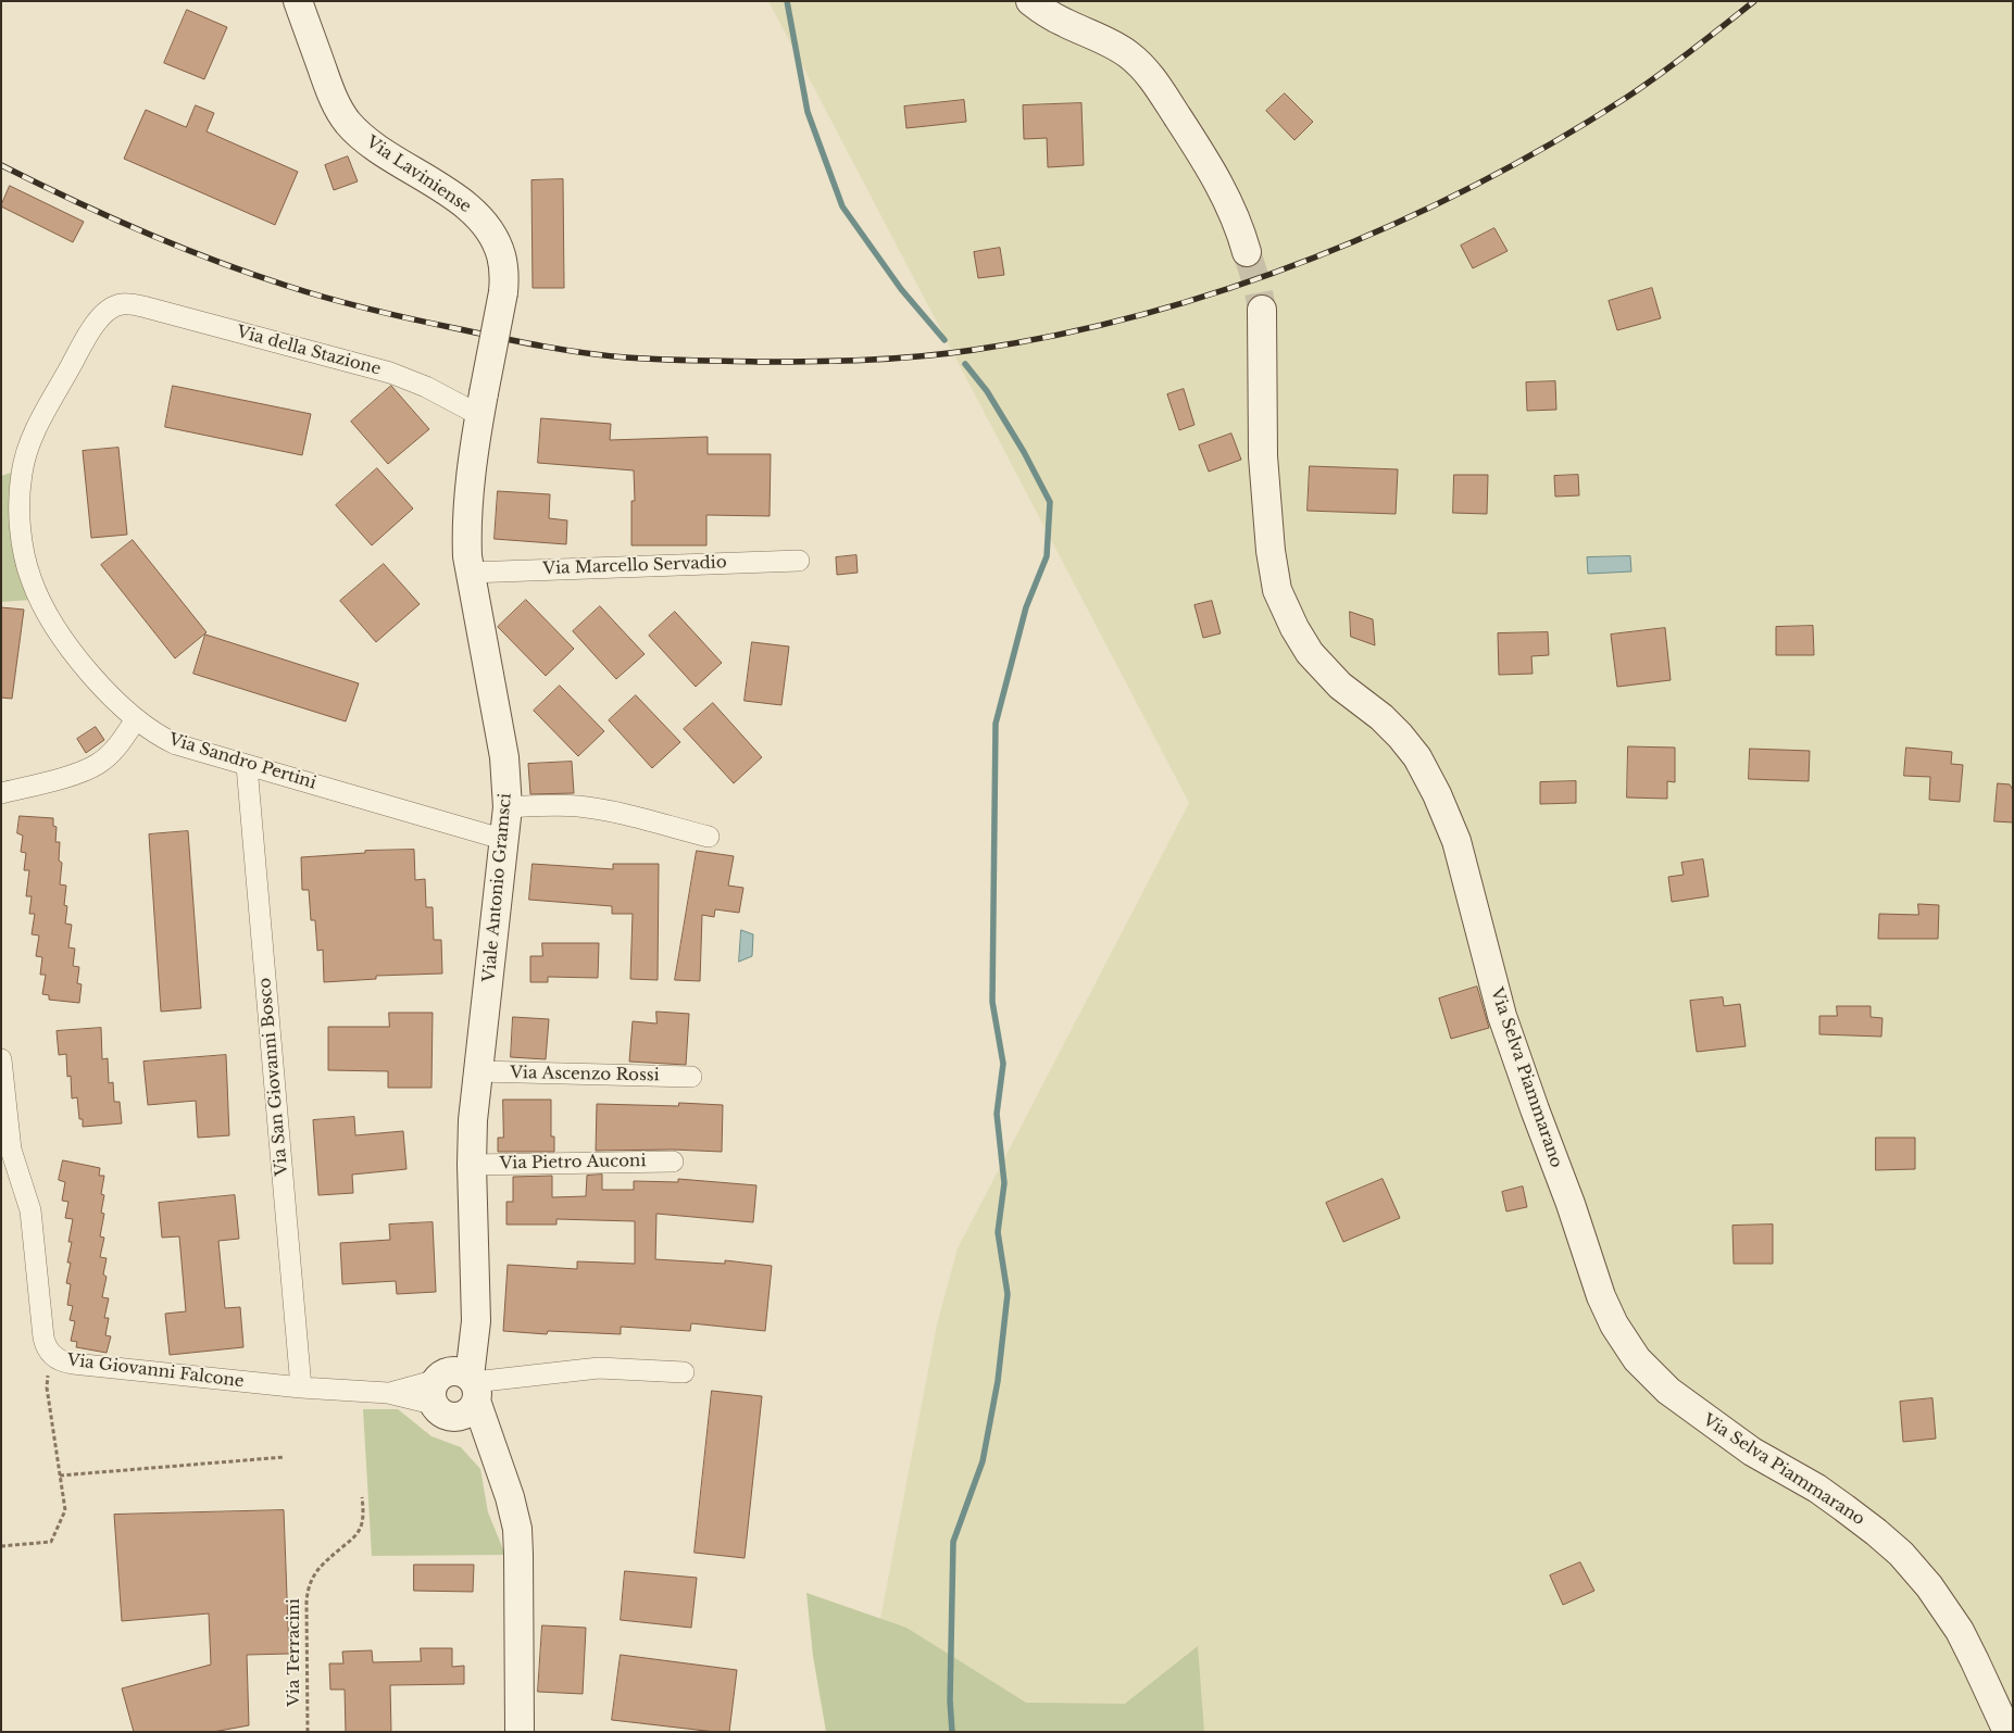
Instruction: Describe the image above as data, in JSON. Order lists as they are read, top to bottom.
{
  "streets": {
    "street": [
      "Via Laviniense",
      "Via della Stazione",
      "Via Marcello Servadio",
      "Via Sandro Pertini",
      "Viale Antonio Gramsci",
      "Via Ascenzo Rossi",
      "Via San Giovanni Bosco",
      "Via Selva Piammarano",
      "Via Pietro Auconi",
      "Via Giovanni Falcone"
    ],
    "path": ["Via Terracini"]
  },
  "crossings": [
    ["Via Laviniense", "Via della Stazione"],
    ["Via Laviniense", "Viale Antonio Gramsci"],
    ["Via della Stazione", "Via Sandro Pertini"],
    ["Via della Stazione", "Viale Antonio Gramsci"],
    ["Via Marcello Servadio", "Viale Antonio Gramsci"],
    ["Via Sandro Pertini", "Viale Antonio Gramsci"],
    ["Via Sandro Pertini", "Via San Giovanni Bosco"],
    ["Viale Antonio Gramsci", "Via Ascenzo Rossi"],
    ["Viale Antonio Gramsci", "Via Pietro Auconi"],
    ["Viale Antonio Gramsci", "Via Giovanni Falcone"],
    ["Via San Giovanni Bosco", "Via Giovanni Falcone"]
  ]
}
